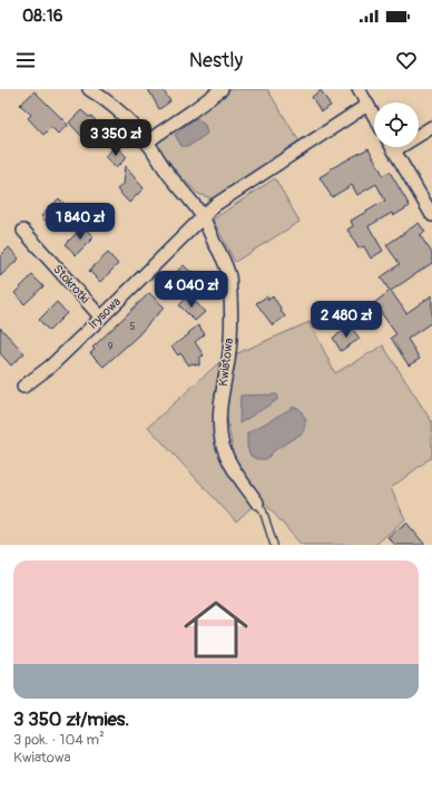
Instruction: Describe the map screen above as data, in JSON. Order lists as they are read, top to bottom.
{
  "streets": {
    "street": ["Stokrotki", "Irysowa", "Kwiatowa"]
  },
  "crossings": [
    ["Stokrotki", "Irysowa"],
    ["Irysowa", "Kwiatowa"]
  ],
  "house_numbers": ["5", "9"],
  "page": {
    "status": "08:16",
    "header": "Nestly",
    "price": [
      "3 350 zł",
      "1 840 zł",
      "4 040 zł",
      "2 480 zł"
    ],
    "list": [
      {
        "name": "3 350 zł/mies.",
        "note": "3 pok. · 104 m² · Kwiatowa"
      }
    ]
  }
}
